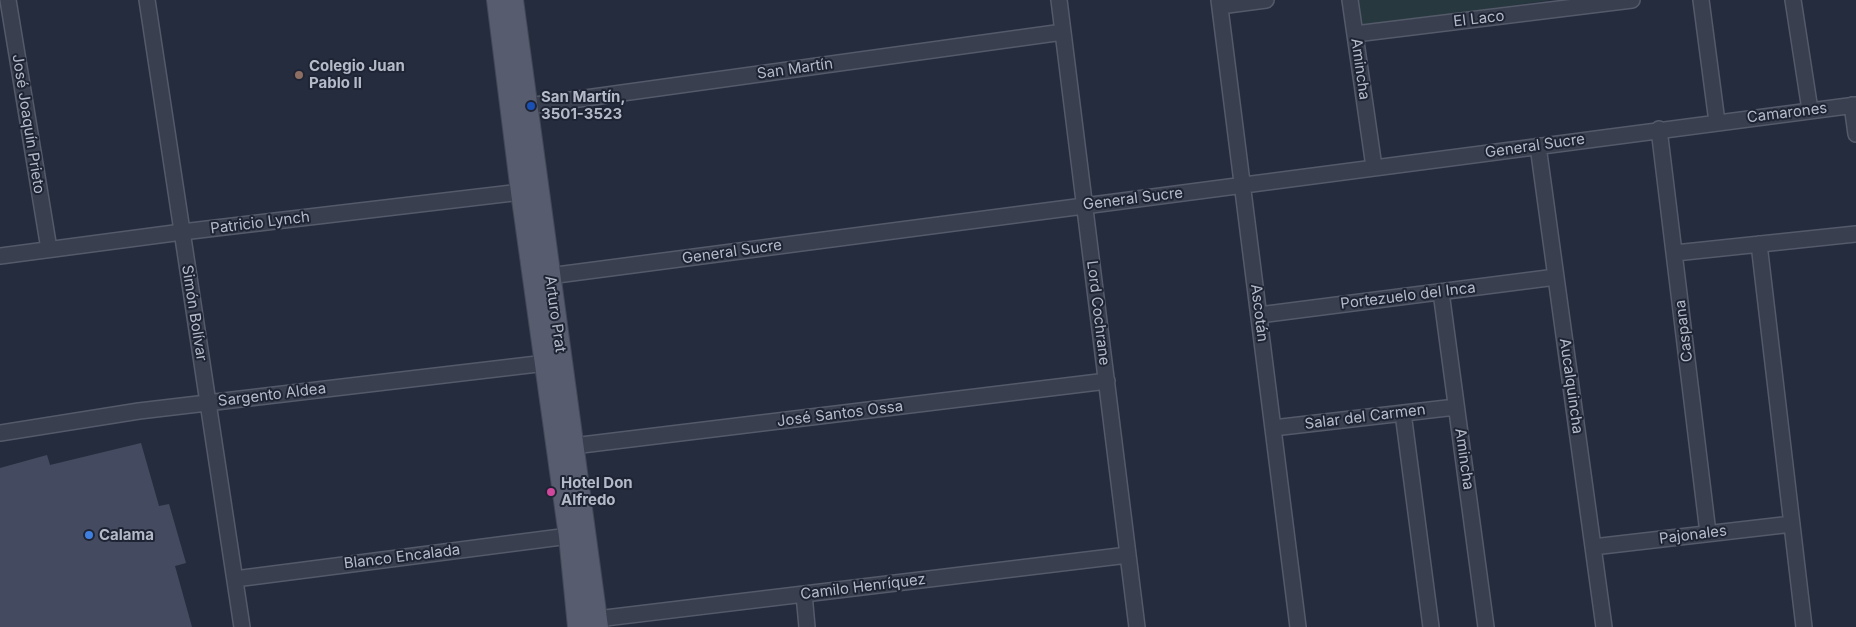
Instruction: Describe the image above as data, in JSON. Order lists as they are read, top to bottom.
{
  "streets": {
    "main road": ["Arturo Prat"],
    "street": [
      "El Laco",
      "San Martín",
      "Amincha",
      "Camarones",
      "José Joaquín Prieto",
      "General Sucre",
      "Patricio Lynch",
      "Portezuelo del Inca",
      "Simón Bolívar",
      "Lord Cochrane",
      "Ascotán",
      "Caspana",
      "Aucalquincha",
      "Sargento Aldea",
      "José Santos Ossa",
      "Salar del Carmen",
      "Pajonales",
      "Blanco Encalada",
      "Camilo Henríquez"
    ]
  },
  "crossings": [
    ["El Laco", "Amincha"],
    ["San Martín", "Lord Cochrane"],
    ["San Martín", "Arturo Prat"],
    ["Amincha", "General Sucre"],
    ["Amincha", "Portezuelo del Inca"],
    ["Amincha", "Salar del Carmen"],
    ["Camarones", "General Sucre"],
    ["José Joaquín Prieto", "Patricio Lynch"],
    ["General Sucre", "Lord Cochrane"],
    ["General Sucre", "Ascotán"],
    ["General Sucre", "Arturo Prat"],
    ["General Sucre", "Caspana"],
    ["General Sucre", "Aucalquincha"],
    ["Patricio Lynch", "Simón Bolívar"],
    ["Patricio Lynch", "Arturo Prat"],
    ["Portezuelo del Inca", "Ascotán"],
    ["Portezuelo del Inca", "Aucalquincha"],
    ["Simón Bolívar", "Sargento Aldea"],
    ["Simón Bolívar", "Blanco Encalada"],
    ["Lord Cochrane", "José Santos Ossa"],
    ["Lord Cochrane", "Camilo Henríquez"],
    ["Ascotán", "Salar del Carmen"],
    ["Arturo Prat", "Sargento Aldea"],
    ["Arturo Prat", "José Santos Ossa"],
    ["Arturo Prat", "Blanco Encalada"],
    ["Arturo Prat", "Camilo Henríquez"],
    ["Caspana", "Pajonales"],
    ["Aucalquincha", "Pajonales"]
  ],
  "places": [
    "Colegio Juan Pablo II",
    "San Martín, 3501-3523",
    "Hotel Don Alfredo",
    "Calama"
  ]
}
